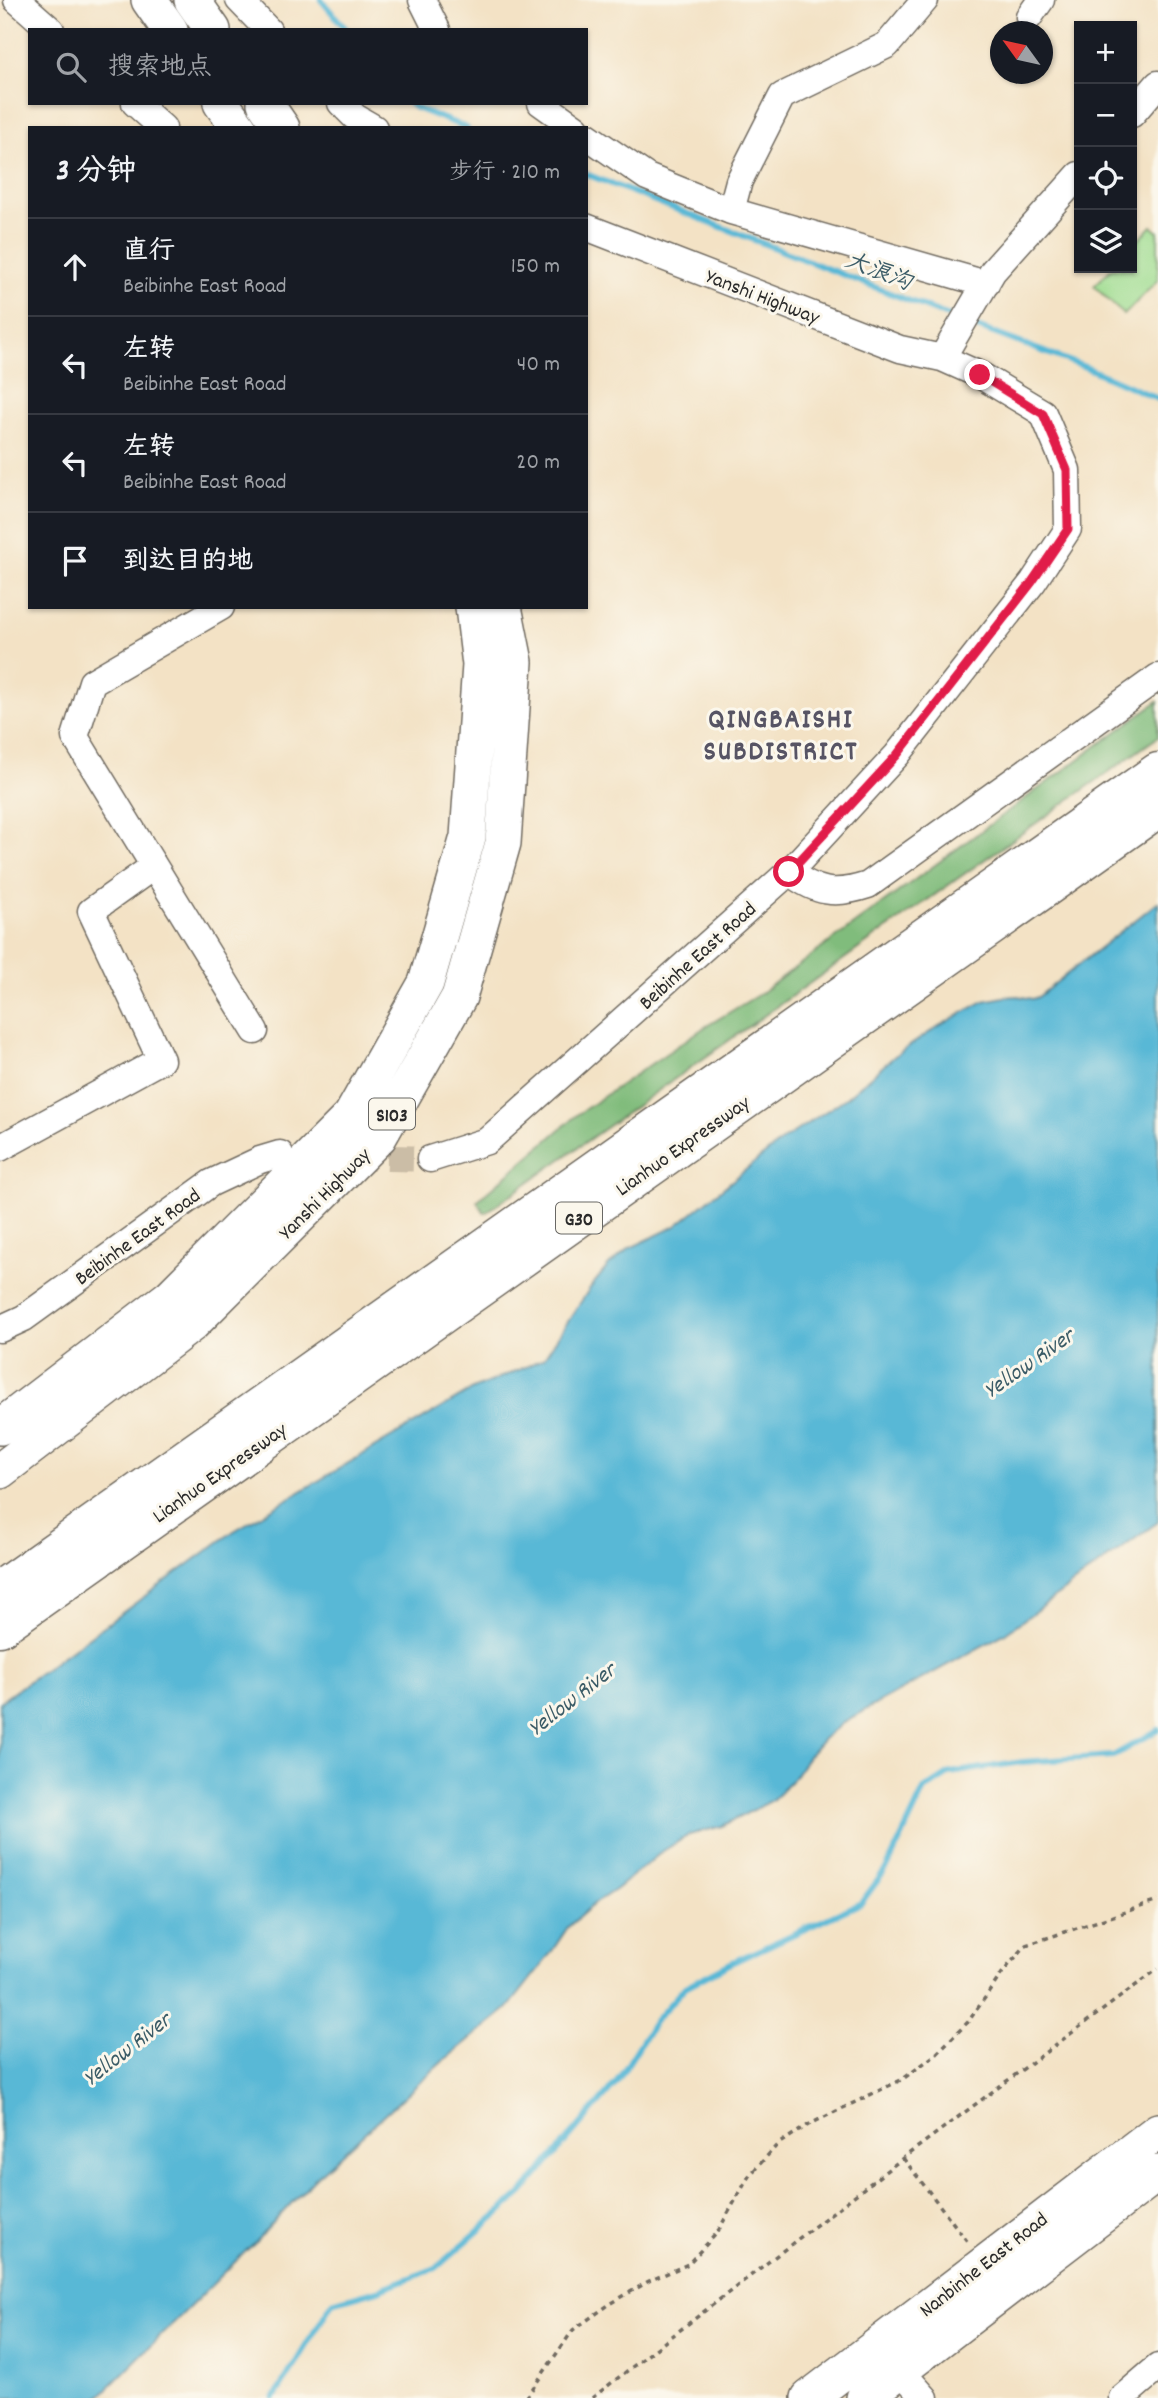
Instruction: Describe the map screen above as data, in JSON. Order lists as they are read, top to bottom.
{
  "streets": {
    "highway": ["Lianhuo Expressway", "G30"],
    "main road": ["Yanshi Highway", "S103", "Nanbinhe East Road"],
    "street": ["Beibinhe East Road"]
  },
  "crossings": [
    ["Yanshi Highway", "Beibinhe East Road"]
  ],
  "districts": ["QINGBAISHI SUBDISTRICT"],
  "water": ["大浪沟", "Yellow River"],
  "north": "top left",
  "page": {
    "map_buttons": ["+", "−"],
    "search": "搜索地点",
    "heading": ["3 分钟", "步行 · 210 m"],
    "list": [
      ["直行", "Beibinhe East Road", "150 m"],
      ["左转", "Beibinhe East Road", "40 m"],
      ["左转", "Beibinhe East Road", "20 m"],
      "到达目的地"
    ]
  }
}
